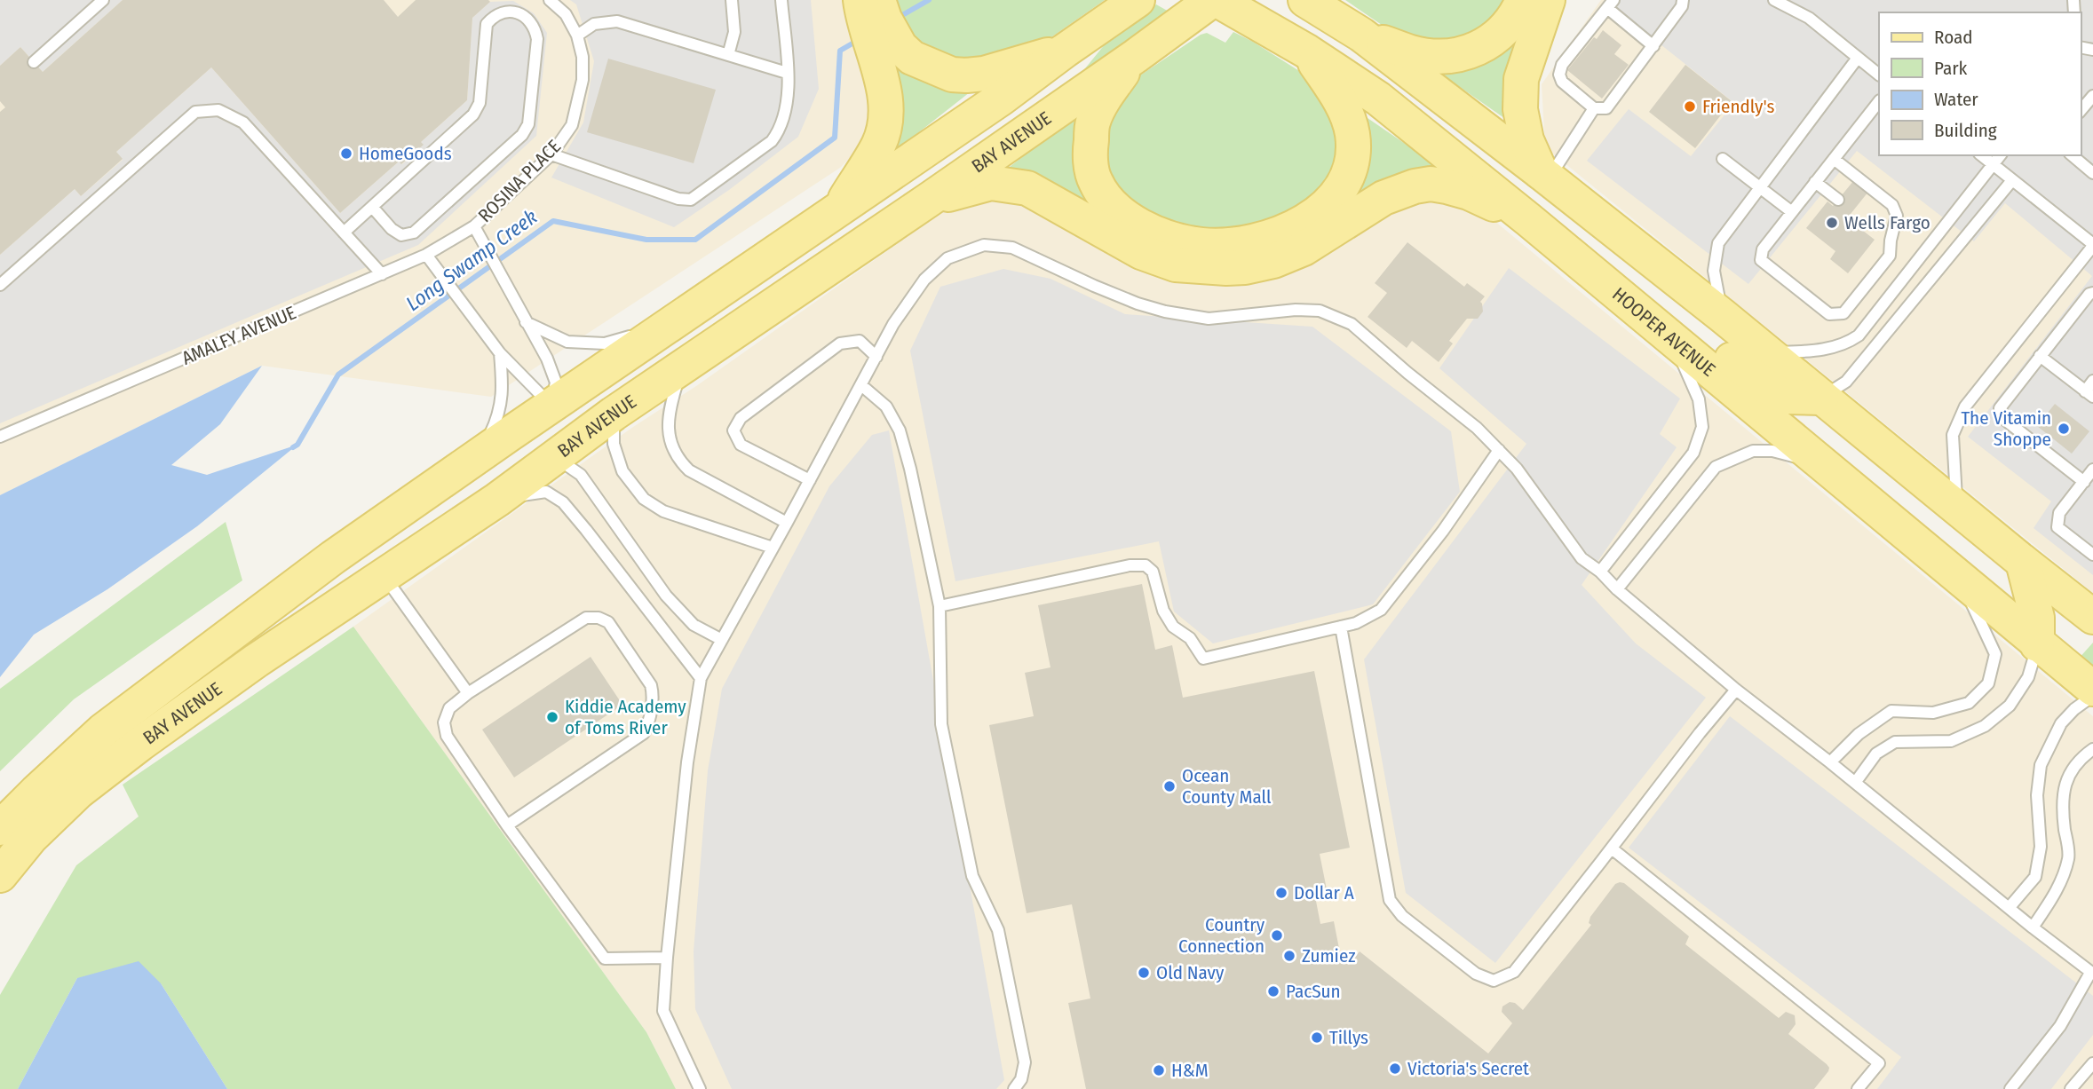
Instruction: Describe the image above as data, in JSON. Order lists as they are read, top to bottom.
{
  "streets": {
    "main road": ["BAY AVENUE", "HOOPER AVENUE"],
    "lane": ["ROSINA PLACE", "AMALFY AVENUE"]
  },
  "crossings": [
    ["ROSINA PLACE", "AMALFY AVENUE"]
  ],
  "water": ["Long Swamp Creek"],
  "places": [
    "Friendly's",
    "HomeGoods",
    "Wells Fargo",
    "The Vitamin Shoppe",
    "Kiddie Academy of Toms River",
    "Ocean County Mall",
    "Dollar A",
    "Country Connection",
    "Zumiez",
    "Old Navy",
    "PacSun",
    "Tillys",
    "Victoria's Secret",
    "H&M"
  ],
  "legend": [
    "Road",
    "Park",
    "Water",
    "Building"
  ]
}
